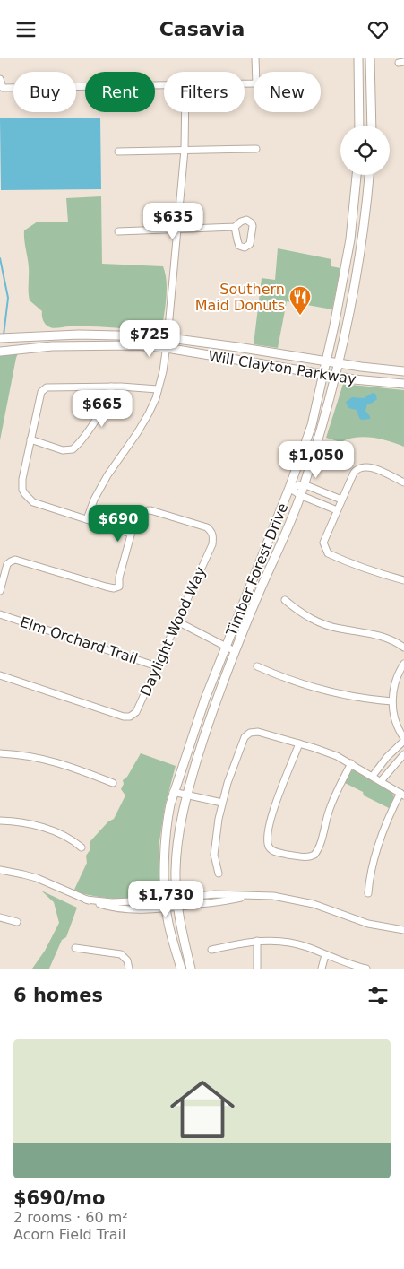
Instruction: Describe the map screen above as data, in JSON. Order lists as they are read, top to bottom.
{
  "streets": {
    "main road": ["Will Clayton Parkway", "Timber Forest Drive"],
    "street": ["Daylight Wood Way", "Elm Orchard Trail"]
  },
  "crossings": [
    ["Will Clayton Parkway", "Timber Forest Drive"],
    ["Daylight Wood Way", "Elm Orchard Trail"]
  ],
  "places": {
    "restaurant": ["Southern Maid Donuts"]
  },
  "page": {
    "header": "Casavia",
    "chip": [
      "Buy",
      "Rent",
      "Filters",
      "New"
    ],
    "price": [
      "$635",
      "$725",
      "$665",
      "$1,050",
      "$690",
      "$1,730"
    ],
    "heading": "6 homes",
    "list": [
      {
        "name": "$690/mo",
        "note": "2 rooms · 60 m² · Acorn Field Trail"
      }
    ]
  }
}
